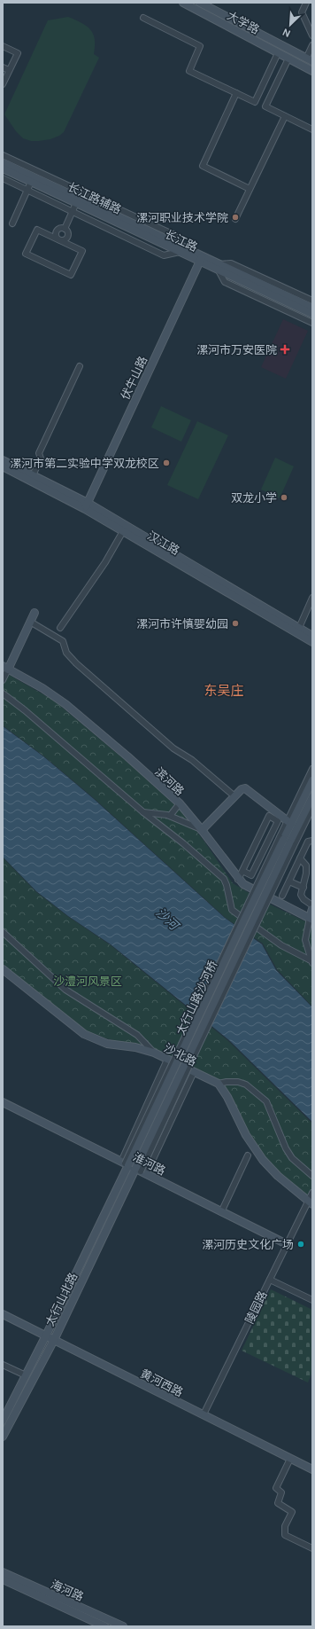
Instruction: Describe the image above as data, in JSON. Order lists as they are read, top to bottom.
{
  "streets": {
    "street": [
      "大学路",
      "长江路辅路",
      "长江路",
      "伏牛山路",
      "汉江路",
      "滨河路",
      "太行山路沙河桥",
      "沙北路",
      "淮河路",
      "太行山北路",
      "陵园路",
      "黄河西路",
      "海河路"
    ]
  },
  "crossings": [
    ["长江路辅路", "长江路"],
    ["长江路", "伏牛山路"],
    ["伏牛山路", "汉江路"],
    ["太行山路沙河桥", "淮河路"],
    ["太行山路沙河桥", "太行山北路"],
    ["淮河路", "太行山北路"],
    ["淮河路", "陵园路"],
    ["太行山北路", "黄河西路"],
    ["陵园路", "黄河西路"]
  ],
  "districts": ["东吴庄"],
  "water": ["沙河"],
  "parks": ["沙澧河风景区"],
  "places": {
    "other": [
      "漯河职业技术学院",
      "漯河市第二实验中学双龙校区",
      "双龙小学",
      "漯河市许慎婴幼园",
      "漯河历史文化广场"
    ],
    "health": ["漯河市万安医院"]
  },
  "north": "bottom left"
}
